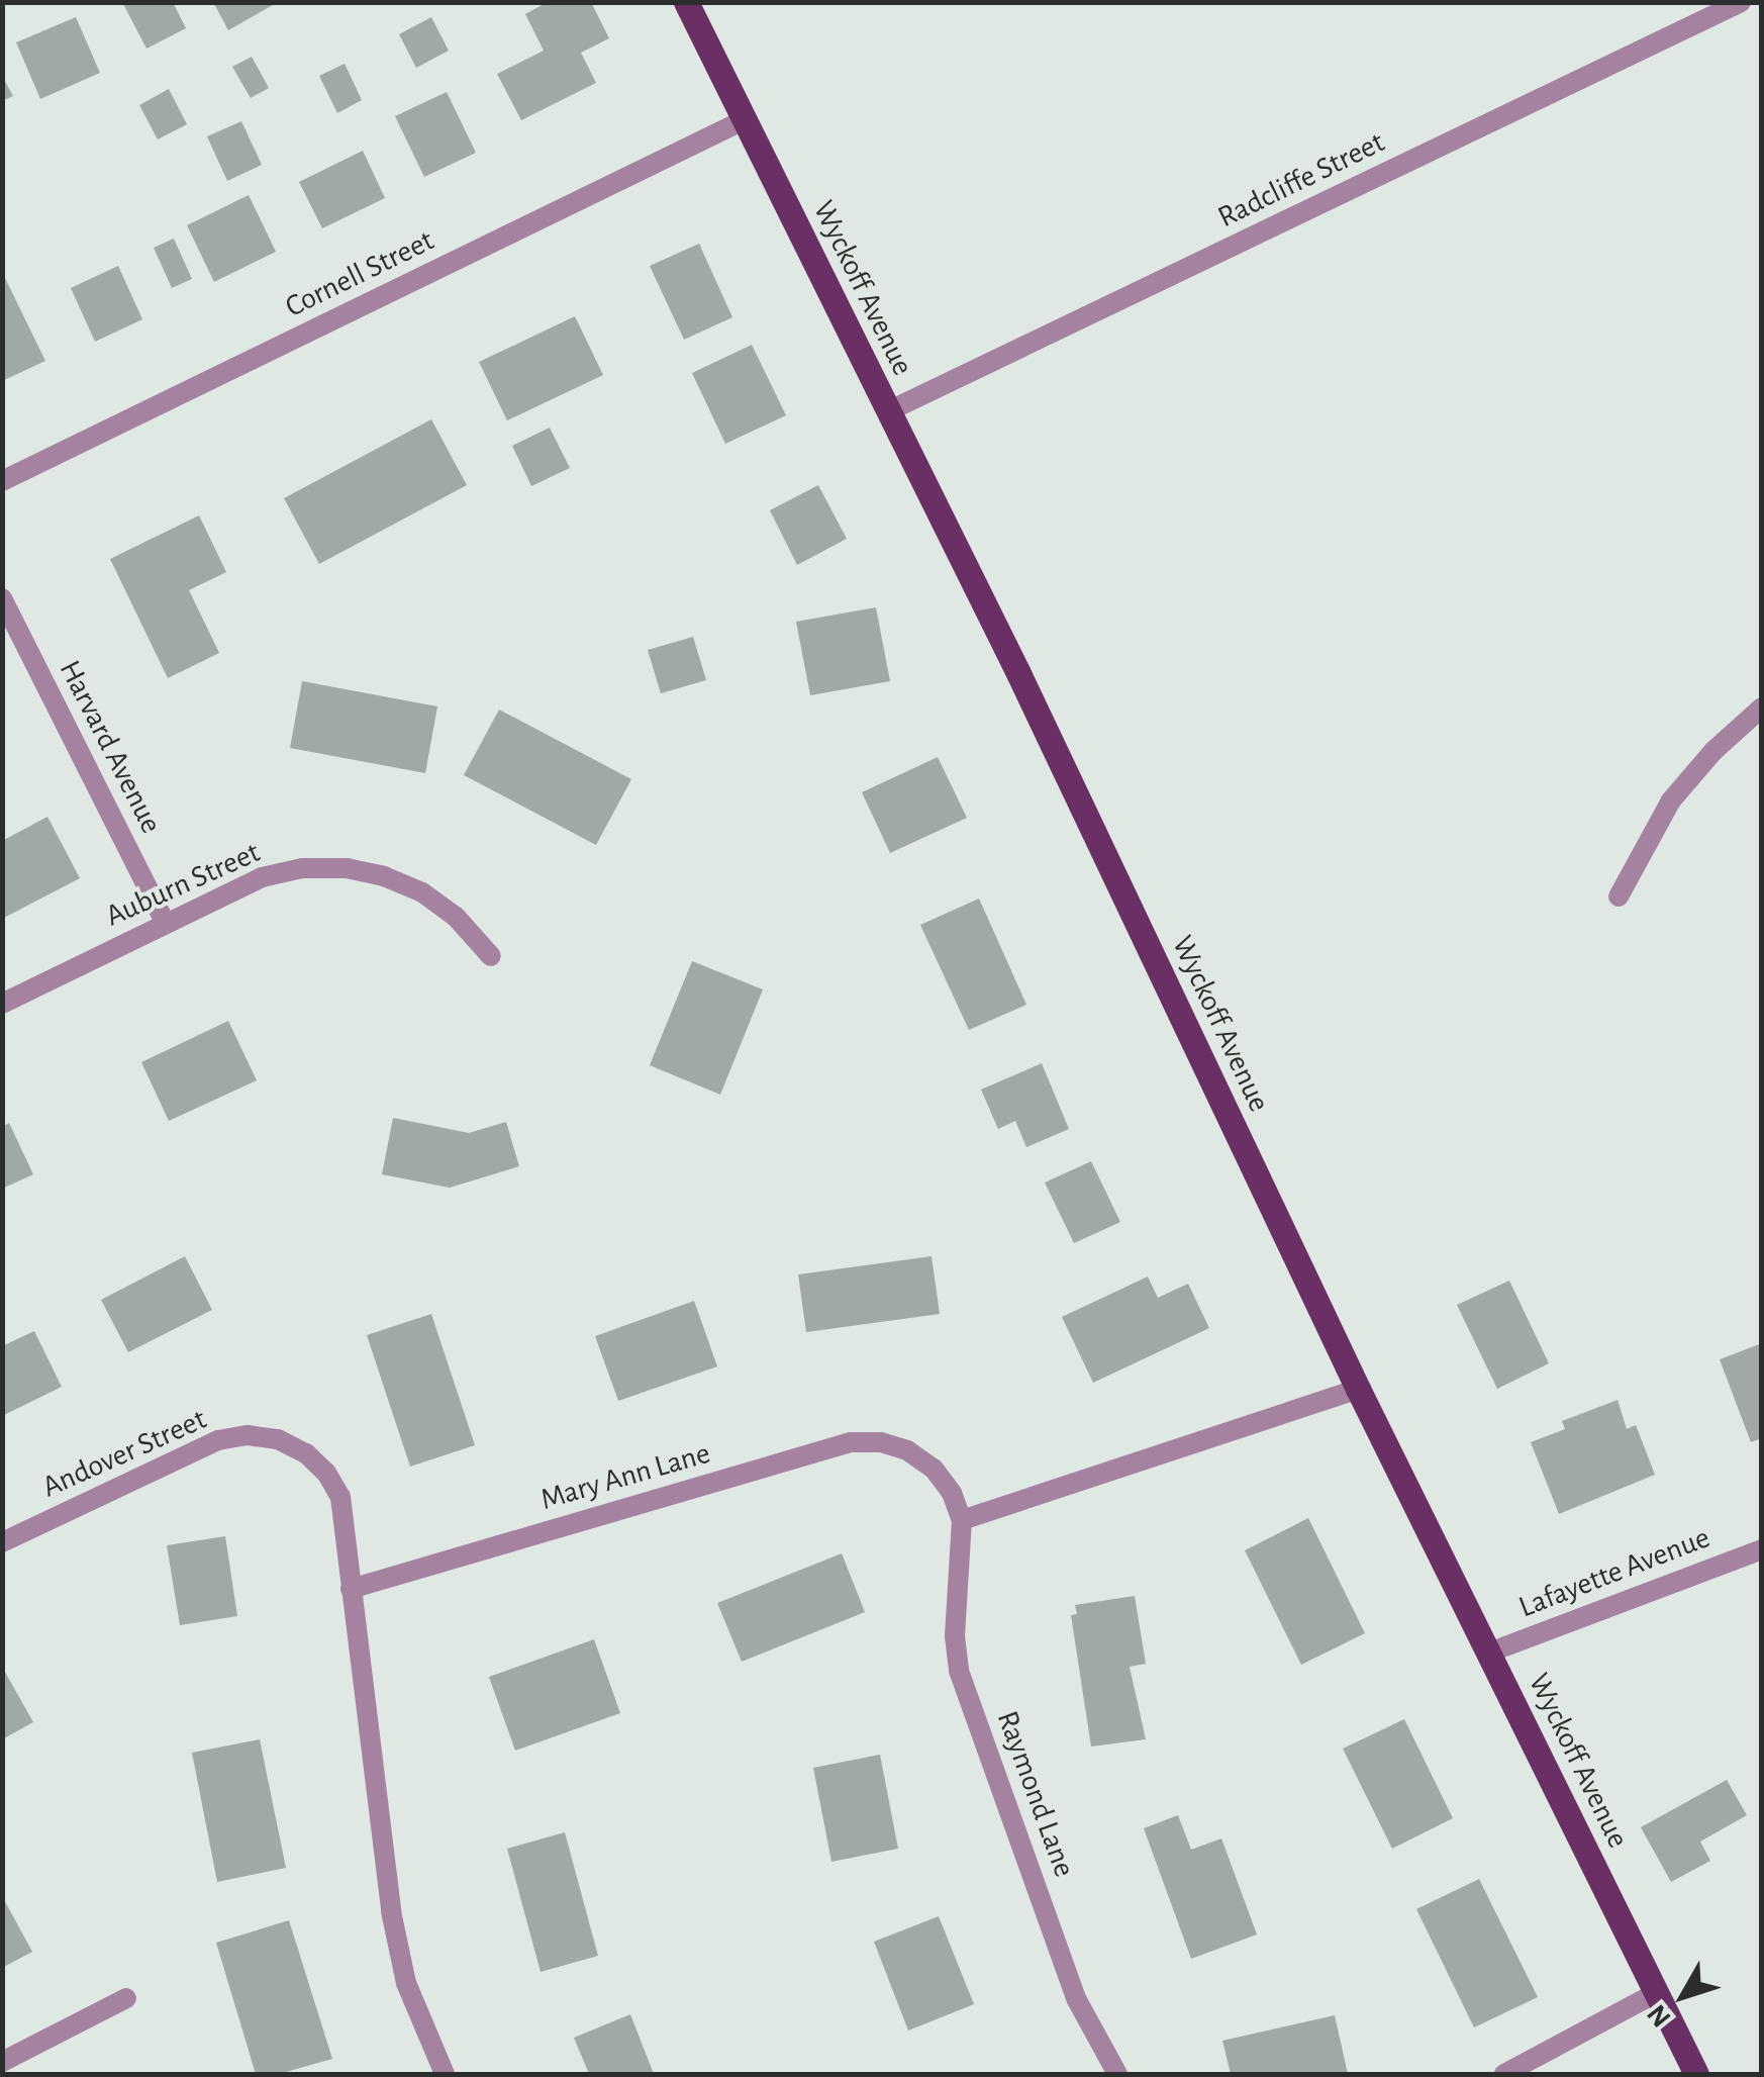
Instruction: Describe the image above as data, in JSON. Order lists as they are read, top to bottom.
{
  "streets": {
    "main road": ["Wyckoff Avenue"],
    "street": [
      "Radcliffe Street",
      "Cornell Street",
      "Harvard Avenue",
      "Auburn Street",
      "Andover Street",
      "Mary Ann Lane",
      "Lafayette Avenue",
      "Raymond Lane"
    ]
  },
  "crossings": [
    ["Radcliffe Street", "Wyckoff Avenue"],
    ["Cornell Street", "Wyckoff Avenue"],
    ["Wyckoff Avenue", "Lafayette Avenue"],
    ["Harvard Avenue", "Auburn Street"],
    ["Andover Street", "Mary Ann Lane"],
    ["Mary Ann Lane", "Raymond Lane"]
  ],
  "north": "bottom left"
}
